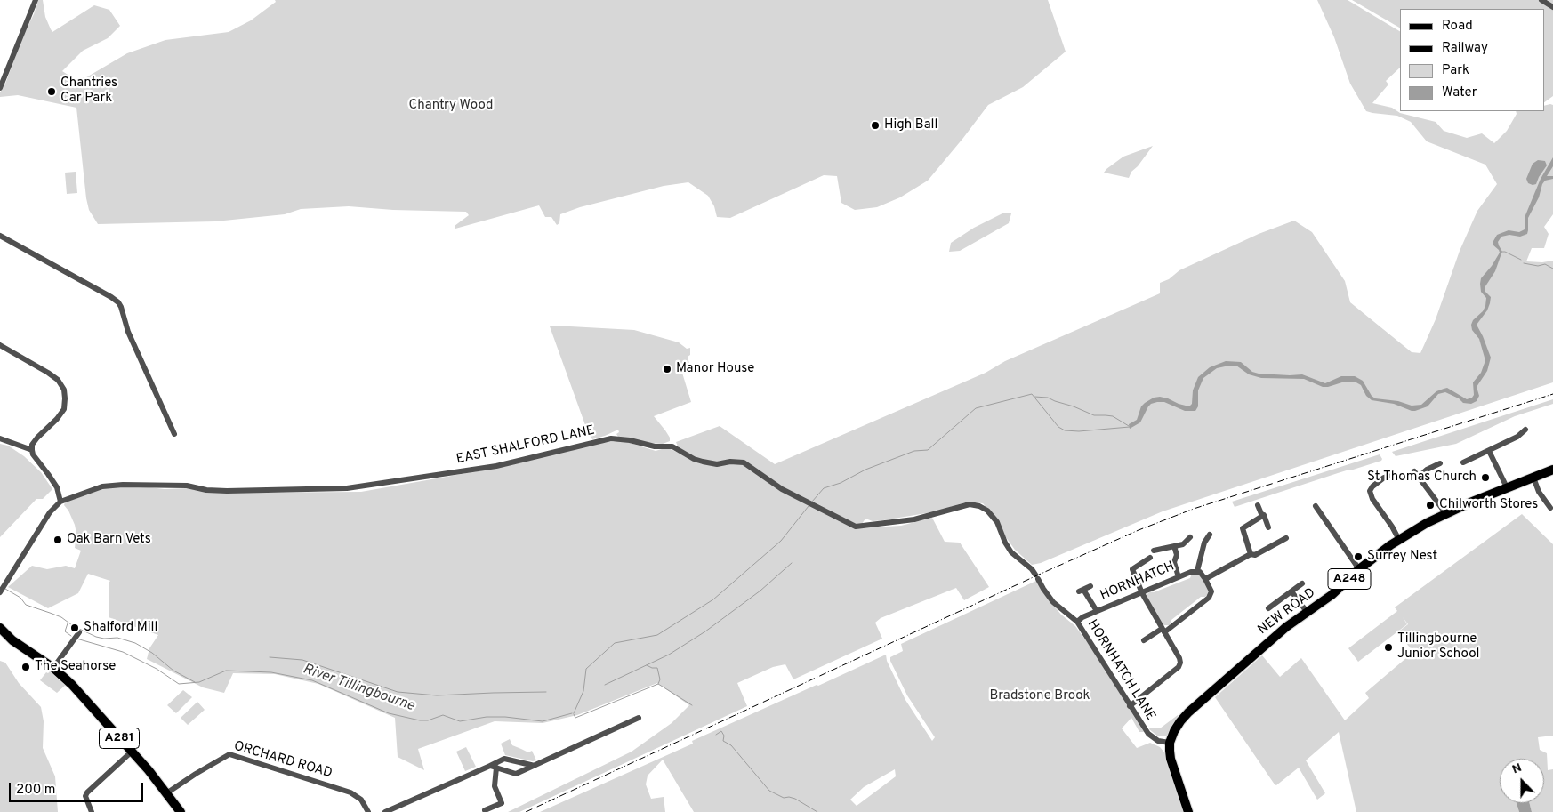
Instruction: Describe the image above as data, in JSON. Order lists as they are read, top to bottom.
{
  "streets": {
    "main road": ["A248", "NEW ROAD", "A281"],
    "street": [
      "EAST SHALFORD LANE",
      "HORNHATCH",
      "HORNHATCH LANE",
      "ORCHARD ROAD"
    ]
  },
  "crossings": [
    ["EAST SHALFORD LANE", "HORNHATCH"],
    ["EAST SHALFORD LANE", "HORNHATCH LANE"],
    ["HORNHATCH", "HORNHATCH LANE"],
    ["NEW ROAD", "HORNHATCH LANE"],
    ["A281", "ORCHARD ROAD"]
  ],
  "water": ["River Tillingbourne"],
  "parks": ["Chantry Wood", "Bradstone Brook"],
  "places": [
    "Chantries Car Park",
    "High Ball",
    "Manor House",
    "St Thomas Church",
    "Chilworth Stores",
    "Oak Barn Vets",
    "Surrey Nest",
    "Shalford Mill",
    "Tillingbourne Junior School",
    "The Seahorse"
  ],
  "legend": [
    "Road",
    "Railway",
    "Park",
    "Water"
  ],
  "scale_bar": "200 m",
  "north": "top"
}
